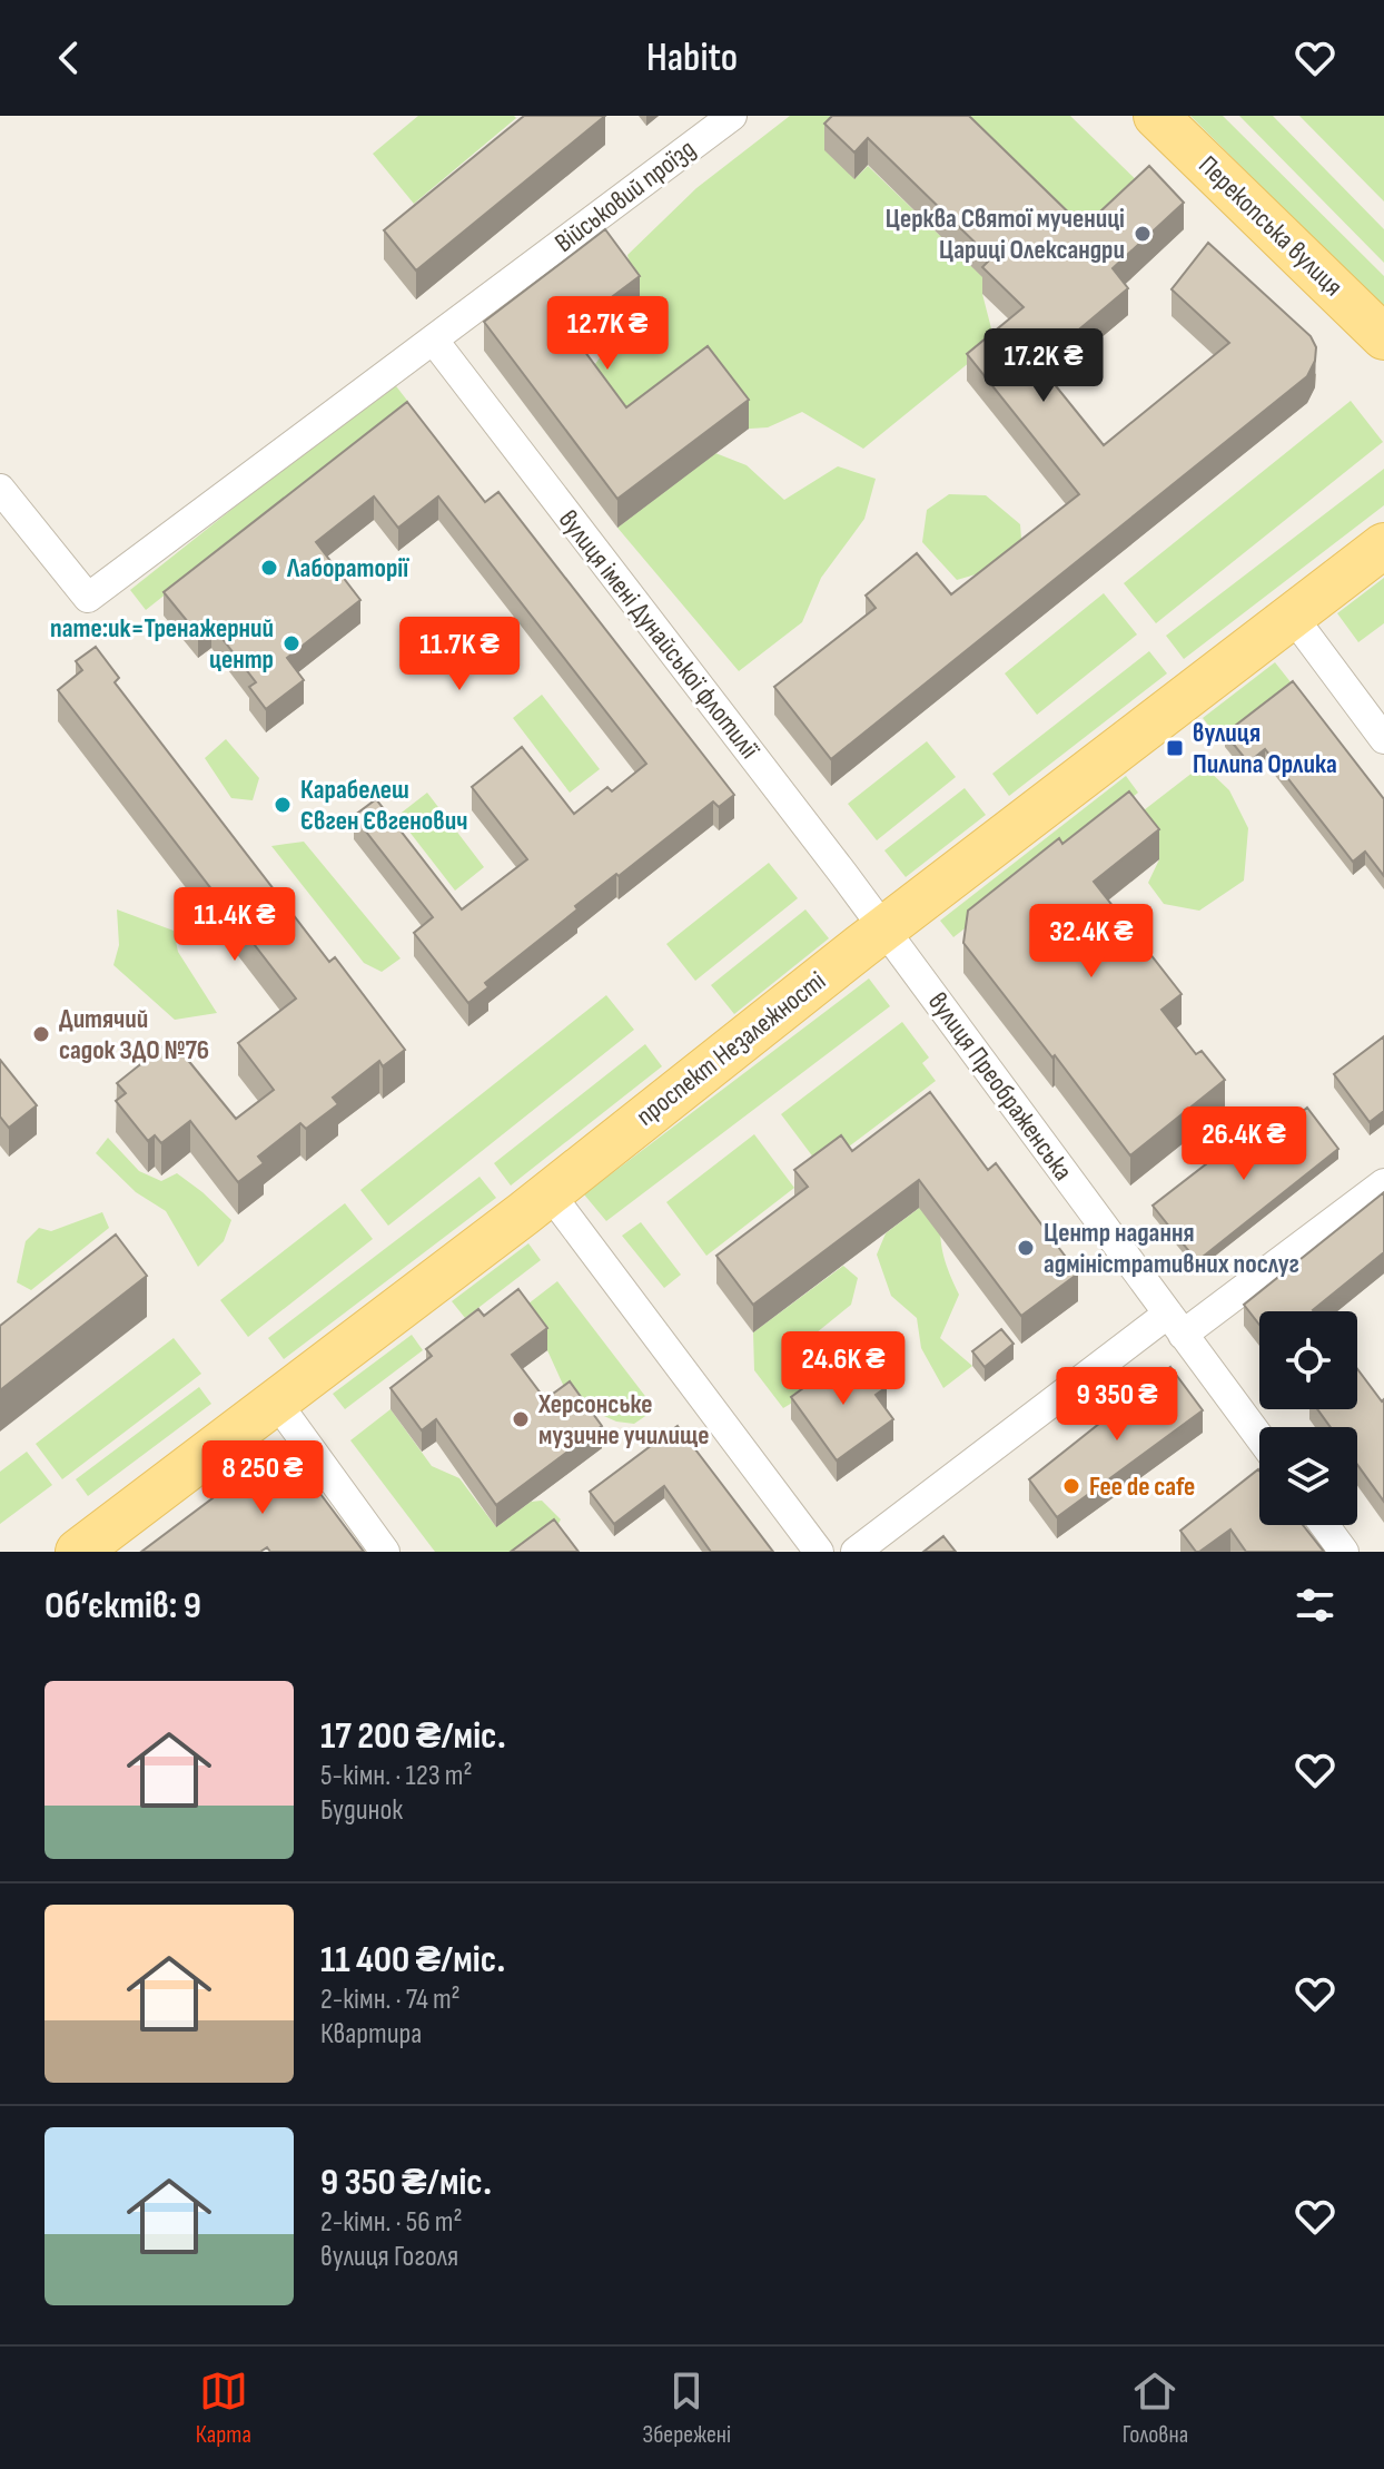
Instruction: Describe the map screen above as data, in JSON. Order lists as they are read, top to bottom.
{
  "streets": {
    "main road": ["Перекопська вулиця", "проспект Незалежності"],
    "street": ["Військовий проїзд", "вулиця імені Дунайської флотилії", "вулиця Преображенська"]
  },
  "crossings": [
    ["Військовий проїзд", "вулиця імені Дунайської флотилії"],
    ["вулиця імені Дунайської флотилії", "проспект Незалежності"],
    ["вулиця імені Дунайської флотилії", "вулиця Преображенська"],
    ["проспект Незалежності", "вулиця Преображенська"]
  ],
  "places": {
    "other": [
      "Церква Святої мучениці Цариці Олександри",
      "Лабораторії",
      "name:uk=Тренажерний центр",
      "Карабелеш Євген Євгенович",
      "Дитячий садок ЗДО №76",
      "Центр надання адміністративних послуг",
      "Херсонське музичне училище",
      "Fee de cafe"
    ],
    "transit": ["вулиця Пилипа Орлика"]
  },
  "page": {
    "header": "Habito",
    "price": [
      "12.7K ₴",
      "17.2K ₴",
      "11.7K ₴",
      "11.4K ₴",
      "32.4K ₴",
      "26.4K ₴",
      "24.6K ₴",
      "9 350 ₴",
      "8 250 ₴"
    ],
    "heading": "Об’єктів: 9",
    "list": [
      {
        "name": "17 200 ₴/міс.",
        "note": "5-кімн. · 123 m² · Будинок"
      },
      {
        "name": "11 400 ₴/міс.",
        "note": "2-кімн. · 74 m² · Квартира"
      },
      {
        "name": "9 350 ₴/міс.",
        "note": "2-кімн. · 56 m² · вулиця Гоголя"
      }
    ],
    "tabs": ["Карта", "Збережені", "Головна"]
  }
}
